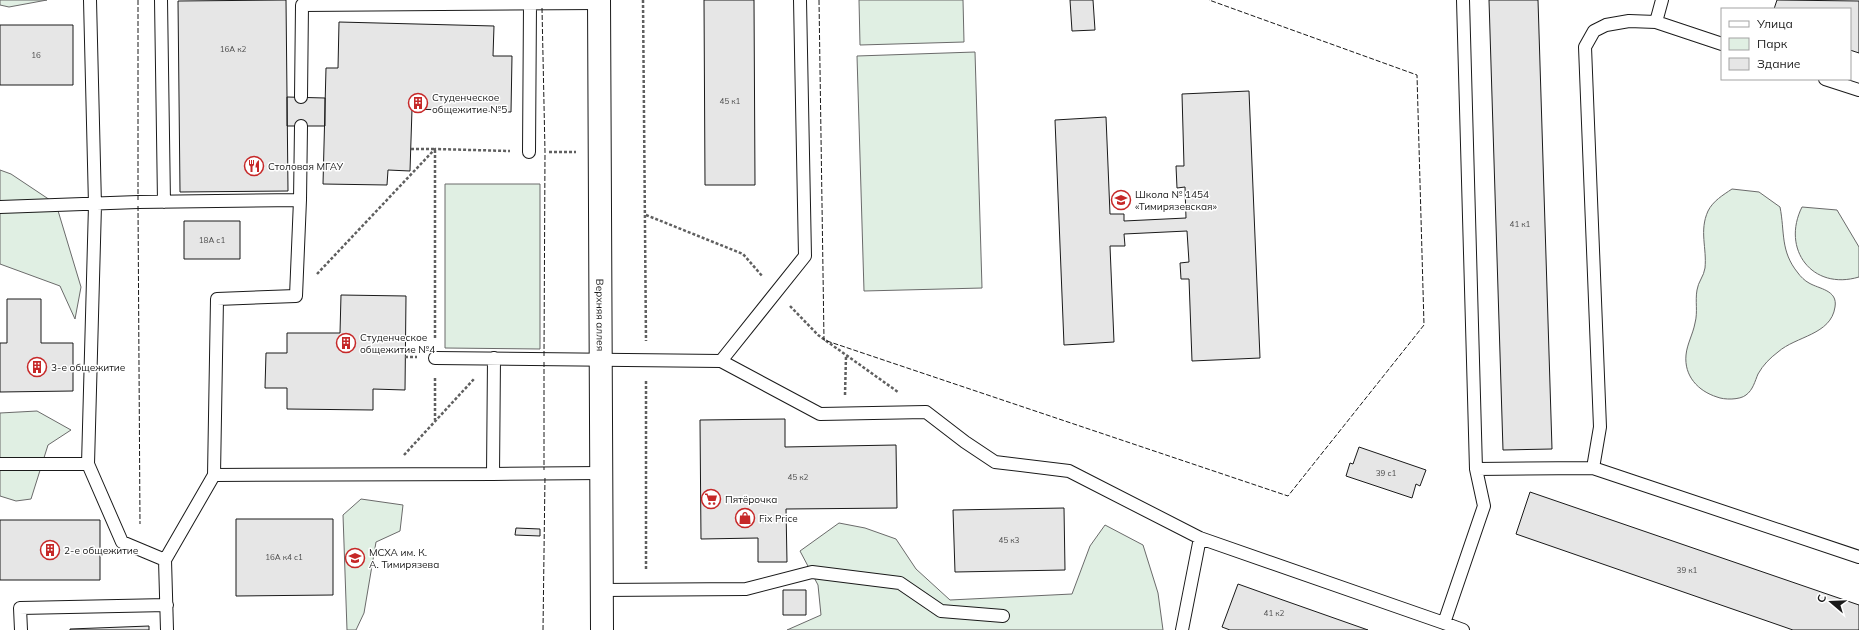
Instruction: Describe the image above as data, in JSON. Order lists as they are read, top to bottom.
{
  "streets": {
    "street": ["Верхняя аллея"]
  },
  "places": {
    "building": [
      "Студенческое общежитие №5",
      "Студенческое общежитие №4",
      "3-е общежитие",
      "2-е общежитие"
    ],
    "restaurant": ["Столовая МГАУ"],
    "school or university": ["Школа № 1454 «Тимирязевская»", "МСХА им. К. А. Тимирязева"],
    "supermarket": ["Пятёрочка"],
    "shop": ["Fix Price"]
  },
  "house_numbers": [
    "16А к2",
    "16",
    "45 к1",
    "41 к1",
    "18А с1",
    "39 с1",
    "45 к2",
    "45 к3",
    "16А к4 с1",
    "39 к1",
    "41 к2"
  ],
  "legend": ["Улица", "Парк", "Здание"],
  "north": "left"
}
